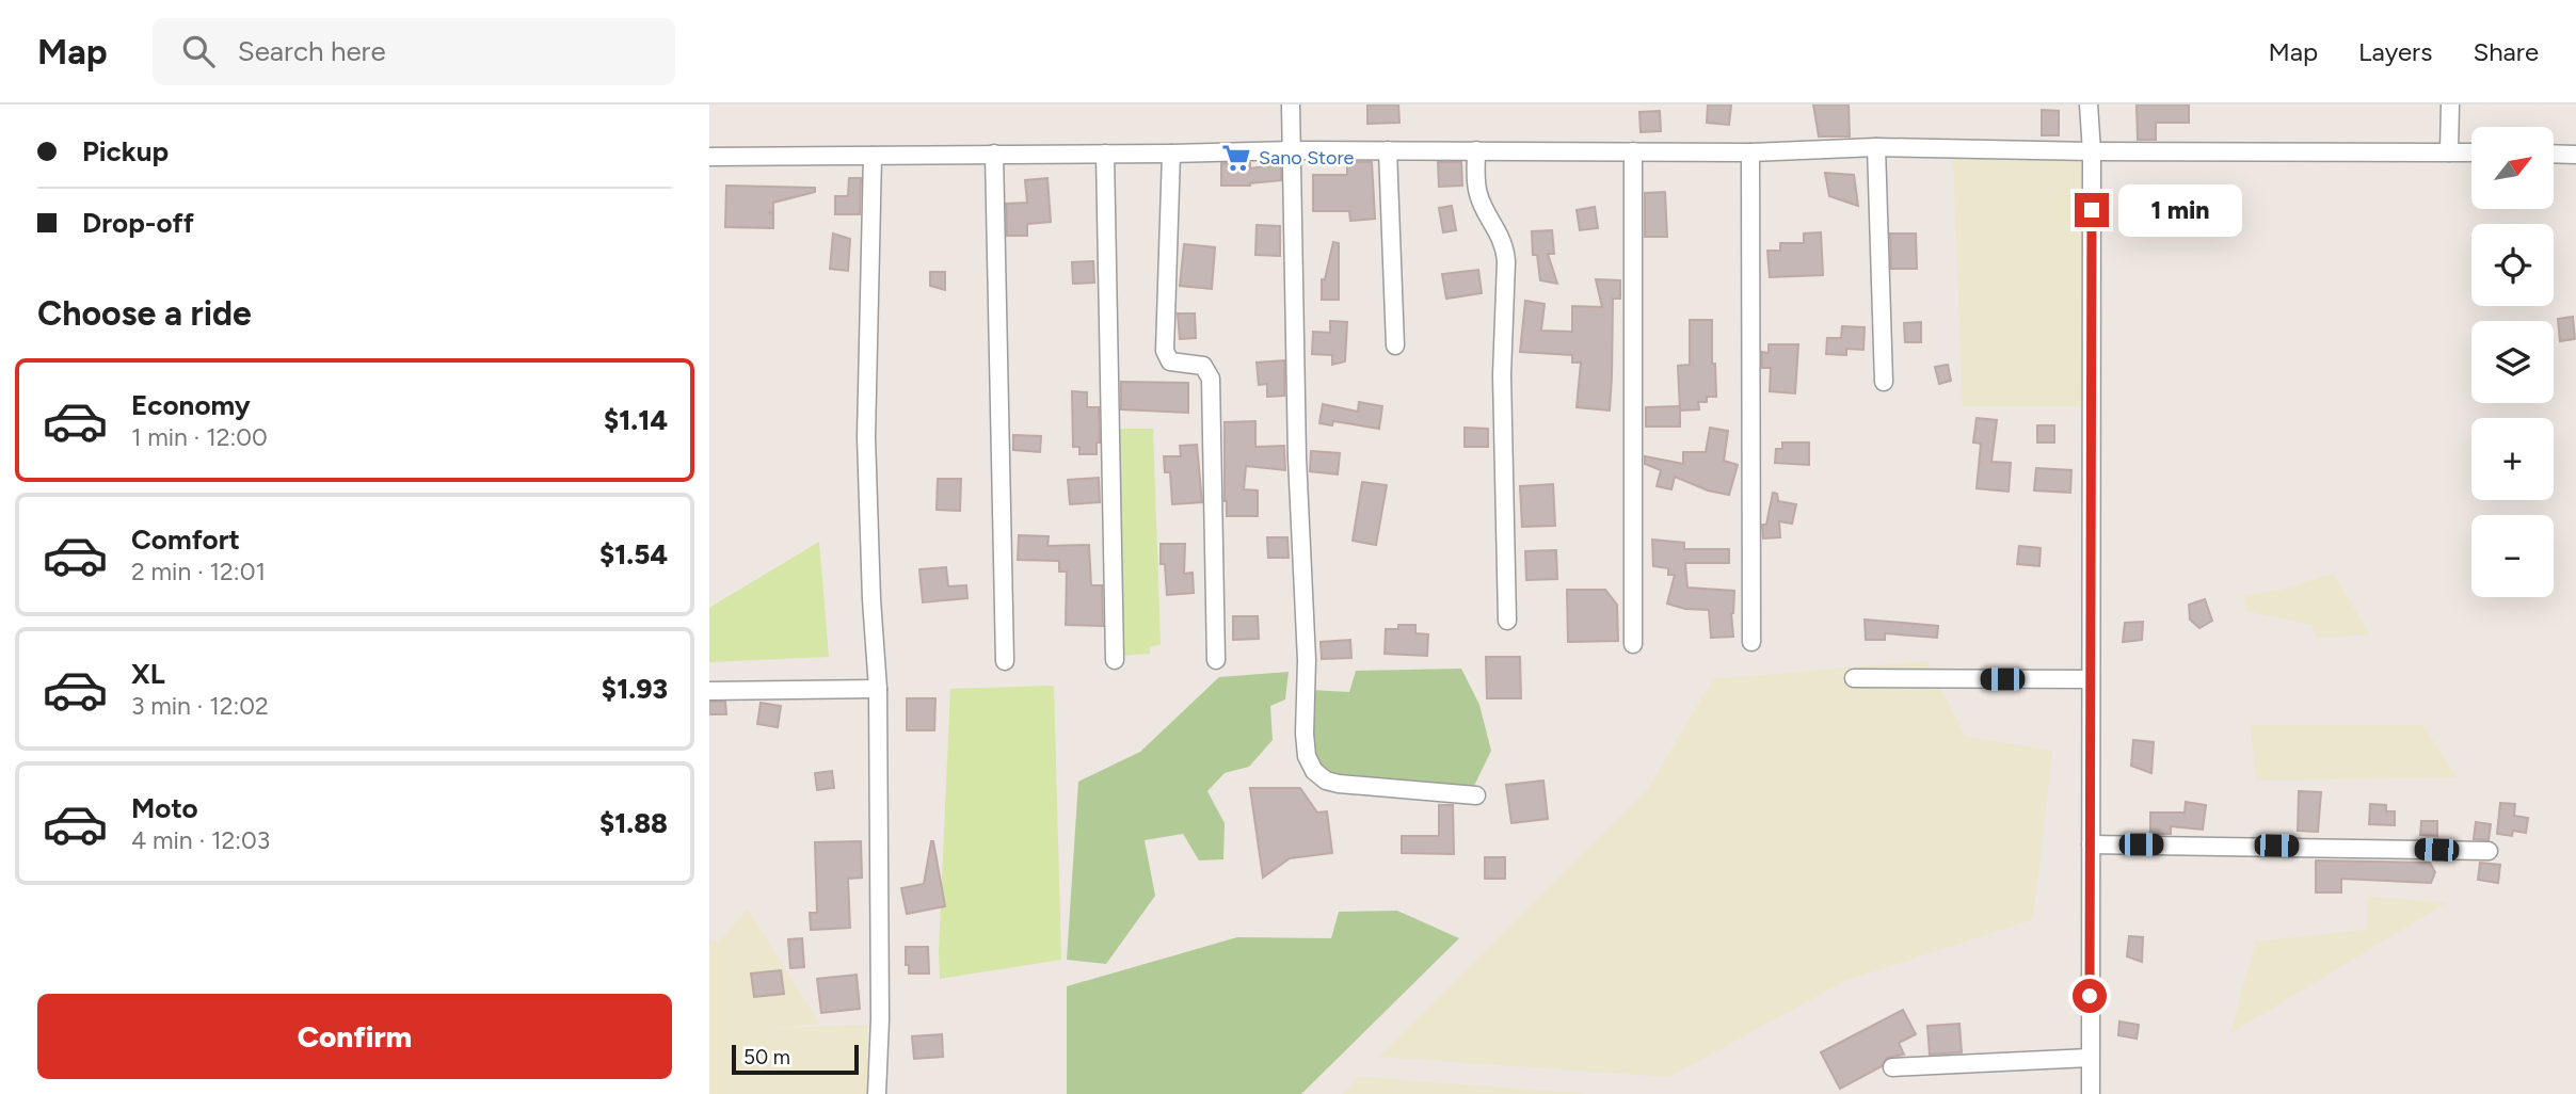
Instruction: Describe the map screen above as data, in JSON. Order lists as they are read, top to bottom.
{
  "places": {
    "supermarket": ["Sano Store"]
  },
  "scale_bar": "50 m",
  "north": "top right",
  "page": {
    "header": "Map",
    "search": "Search here",
    "nav": ["Map", "Layers", "Share"],
    "banner": ["Pickup", "Drop-off"],
    "map_buttons": ["+", "−"],
    "bubble": "1 min",
    "heading": "Choose a ride",
    "list": [
      {
        "name": "Economy",
        "note": "1 min · 12:00",
        "value": "$1.14"
      },
      {
        "name": "Comfort",
        "note": "2 min · 12:01",
        "value": "$1.54"
      },
      {
        "name": "XL",
        "note": "3 min · 12:02",
        "value": "$1.93"
      },
      {
        "name": "Moto",
        "note": "4 min · 12:03",
        "value": "$1.88"
      }
    ],
    "buttons": "Confirm",
    "scale": "50 m"
  }
}
